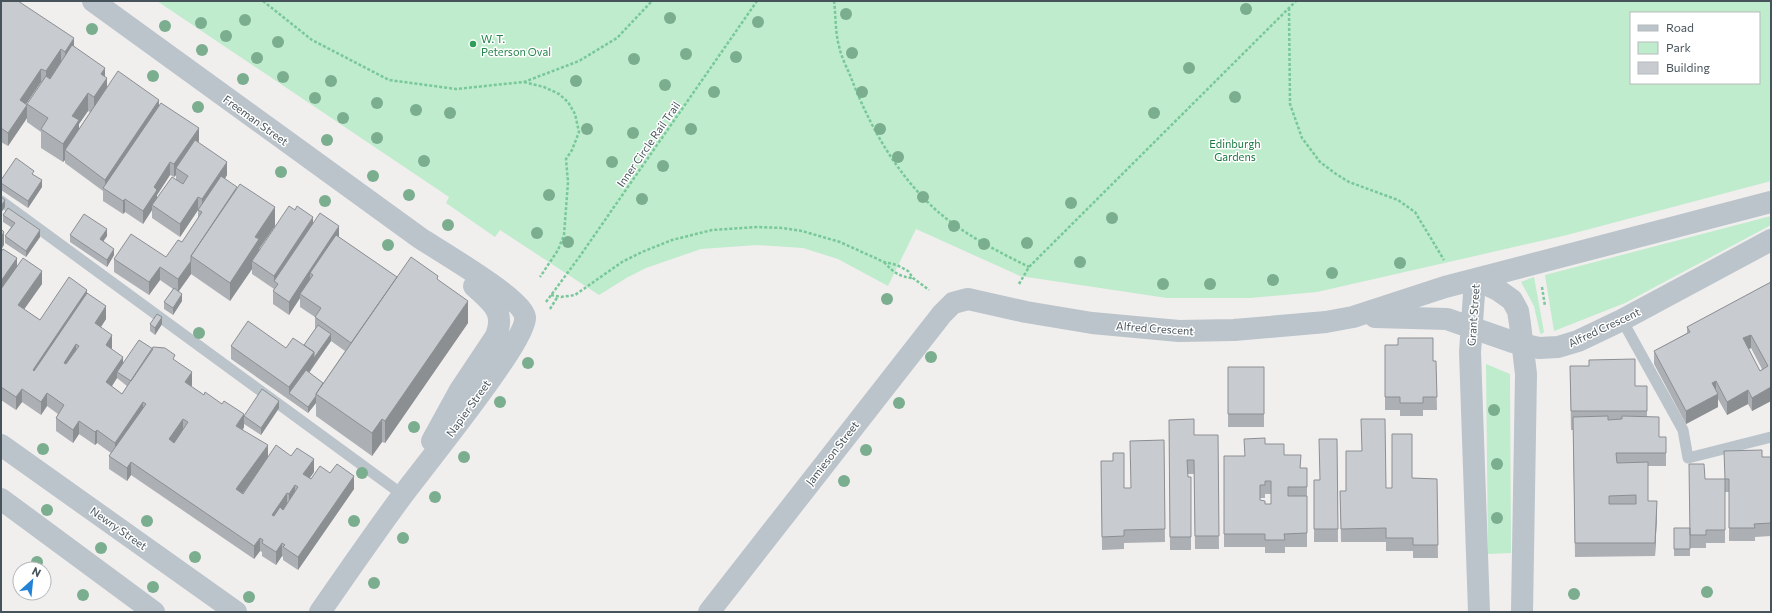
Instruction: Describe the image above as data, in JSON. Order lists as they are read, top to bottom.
{
  "streets": {
    "street": [
      "Freeman Street",
      "Grant Street",
      "Alfred Crescent",
      "Napier Street",
      "Jamieson Street",
      "Newry Street"
    ],
    "path": ["Inner Circle Rail Trail"]
  },
  "crossings": [
    ["Freeman Street", "Napier Street"],
    ["Grant Street", "Alfred Crescent"],
    ["Alfred Crescent", "Jamieson Street"]
  ],
  "parks": ["Edinburgh Gardens"],
  "places": ["W. T. Peterson Oval"],
  "legend": ["Road", "Park", "Building"],
  "north": "top right"
}
